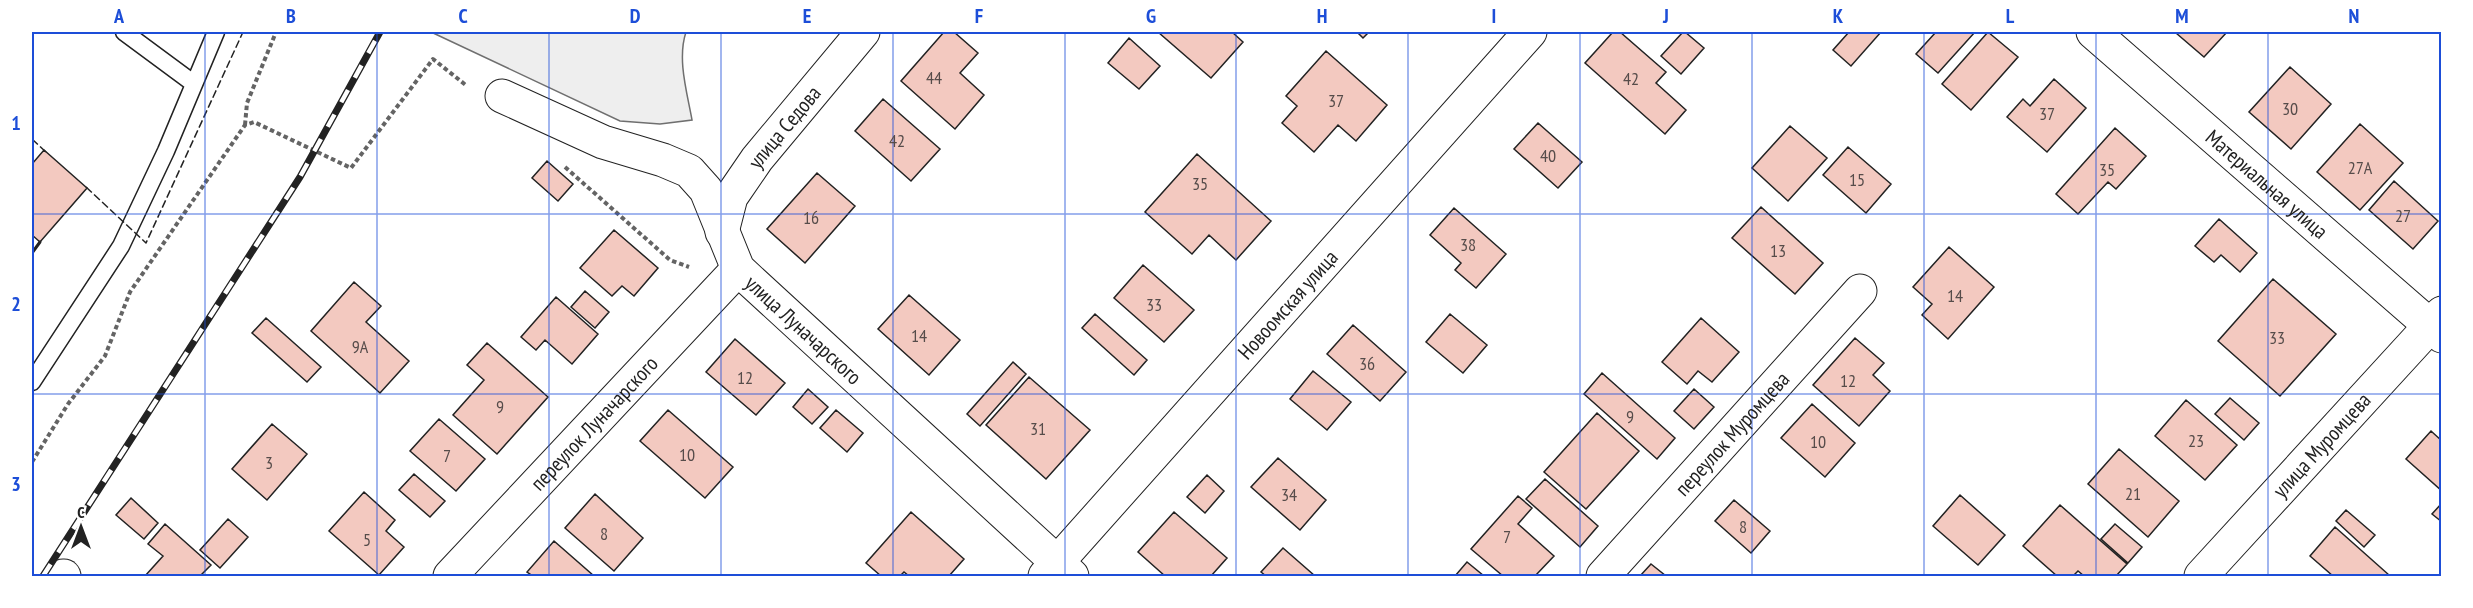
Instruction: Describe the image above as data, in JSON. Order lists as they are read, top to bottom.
{
  "streets": {
    "street": [
      "улица Седова",
      "Материальная улица",
      "Новоомская улица",
      "улица Луначарского",
      "переулок Луначарского",
      "переулок Муромцева",
      "улица Муромцева"
    ]
  },
  "crossings": [
    ["улица Седова", "улица Луначарского"],
    ["Материальная улица", "улица Муромцева"],
    ["Новоомская улица", "улица Луначарского"],
    ["улица Луначарского", "переулок Луначарского"]
  ],
  "house_numbers": [
    "44",
    "42",
    "37",
    "30",
    "37",
    "42",
    "40",
    "27А",
    "35",
    "15",
    "35",
    "27",
    "16",
    "38",
    "13",
    "14",
    "33",
    "14",
    "33",
    "9А",
    "36",
    "12",
    "12",
    "9",
    "9",
    "31",
    "23",
    "10",
    "10",
    "7",
    "3",
    "21",
    "34",
    "8",
    "8",
    "7",
    "5"
  ],
  "north": "top",
  "grid": {
    "columns": [
      "A",
      "B",
      "C",
      "D",
      "E",
      "F",
      "G",
      "H",
      "I",
      "J",
      "K",
      "L",
      "M",
      "N"
    ],
    "rows": ["1", "2", "3"]
  }
}
